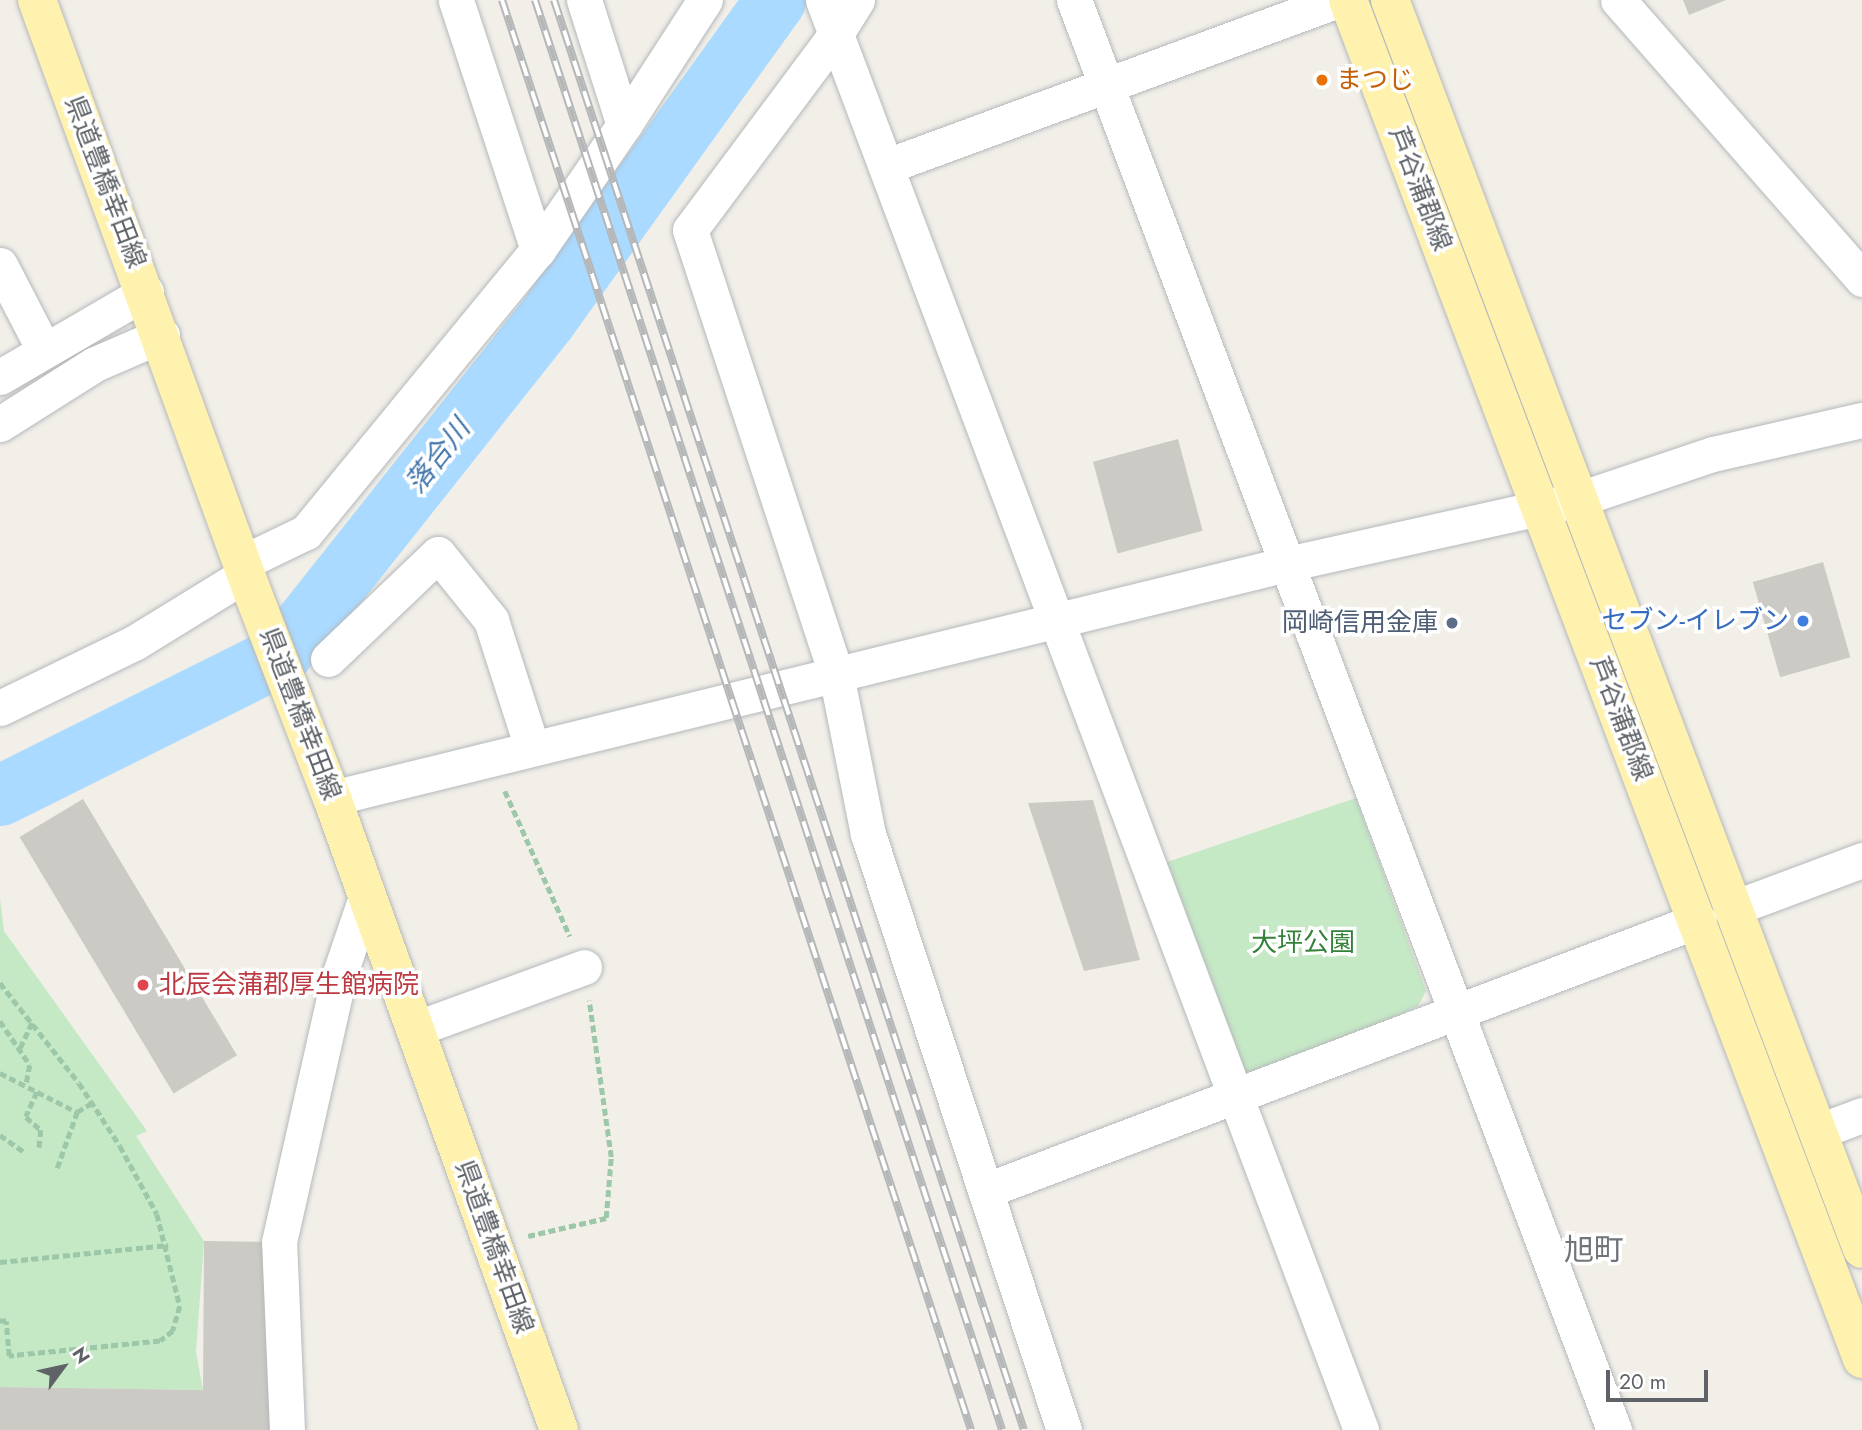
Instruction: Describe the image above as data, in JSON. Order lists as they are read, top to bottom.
{
  "streets": {
    "main road": ["県道豊橋幸田線", "芦谷蒲郡線"]
  },
  "districts": ["旭町"],
  "water": ["落合川"],
  "parks": ["大坪公園"],
  "places": [
    "まつじ",
    "セブン-イレブン",
    "岡崎信用金庫",
    "北辰会蒲郡厚生館病院"
  ],
  "scale_bar": "20 m",
  "north": "top right"
}
